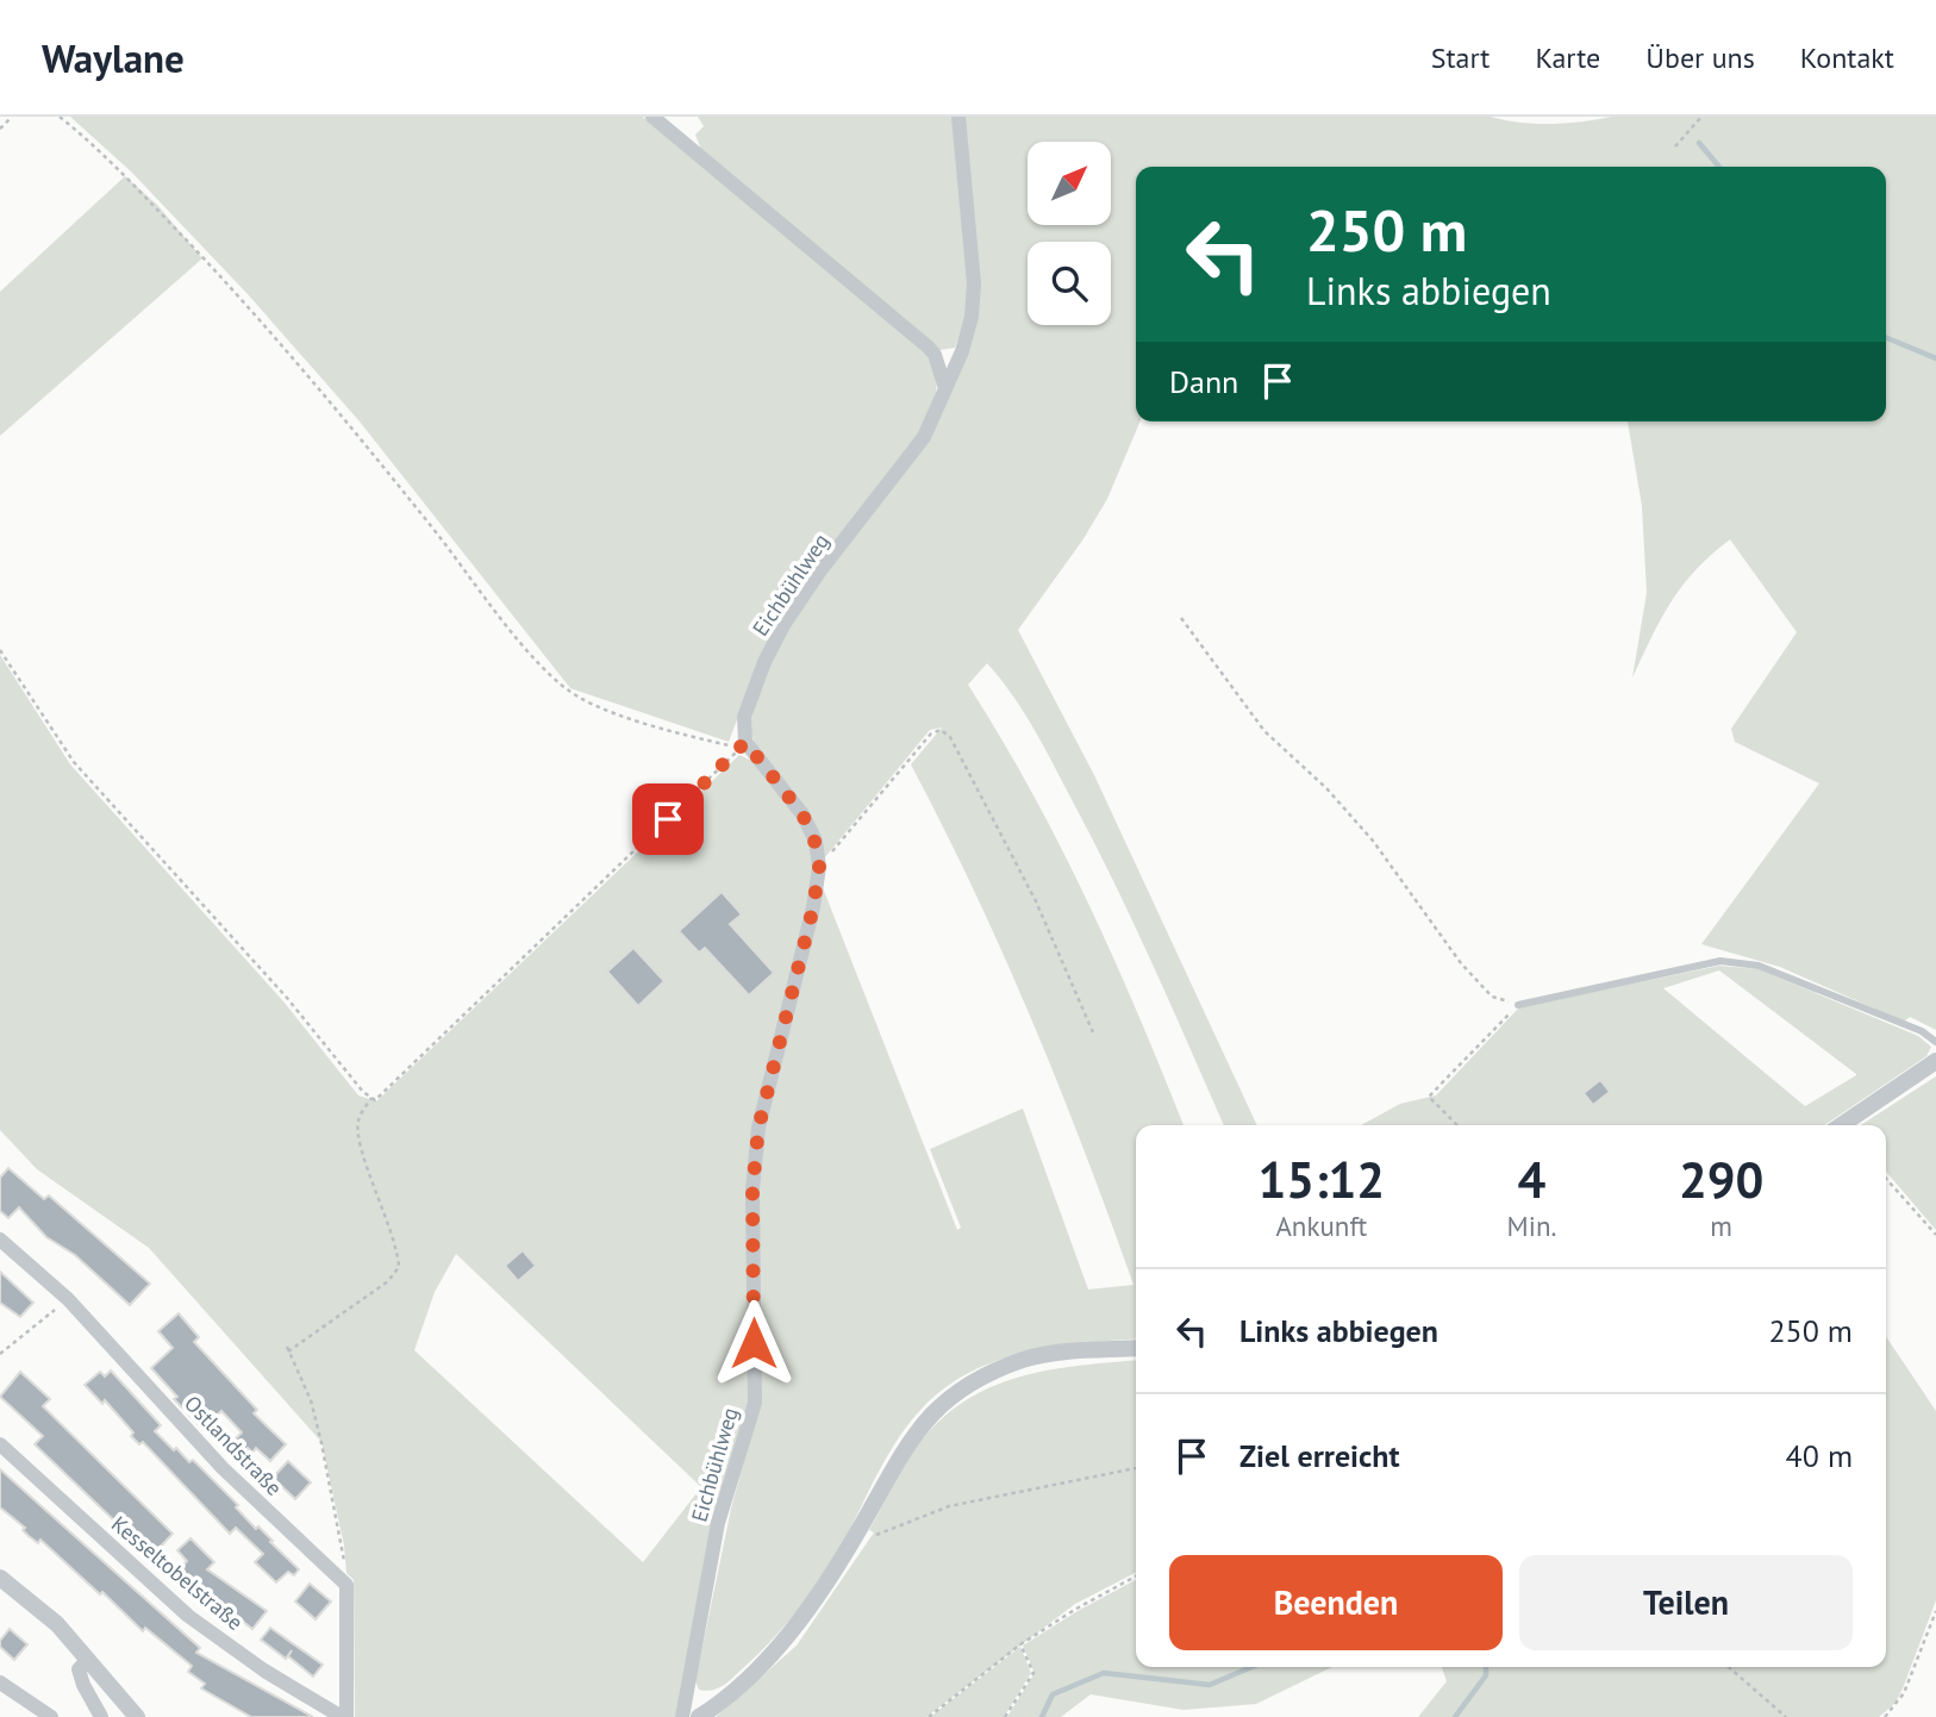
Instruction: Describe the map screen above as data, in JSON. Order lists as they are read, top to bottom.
{
  "streets": {
    "street": ["Eichbühlweg", "Ostlandstraße", "Kesseltobelstraße"]
  },
  "north": "top right",
  "page": {
    "header": "Waylane",
    "nav": [
      "Start",
      "Karte",
      "Über uns",
      "Kontakt"
    ],
    "turn": ["250 m", "Links abbiegen"],
    "then": "Dann",
    "eta": [
      "15:12",
      "Ankunft",
      "4",
      "Min.",
      "290",
      "m"
    ],
    "list": [
      {
        "name": "Links abbiegen",
        "value": "250 m"
      },
      {
        "name": "Ziel erreicht",
        "value": "40 m"
      }
    ],
    "buttons": ["Beenden", "Teilen"]
  }
}
